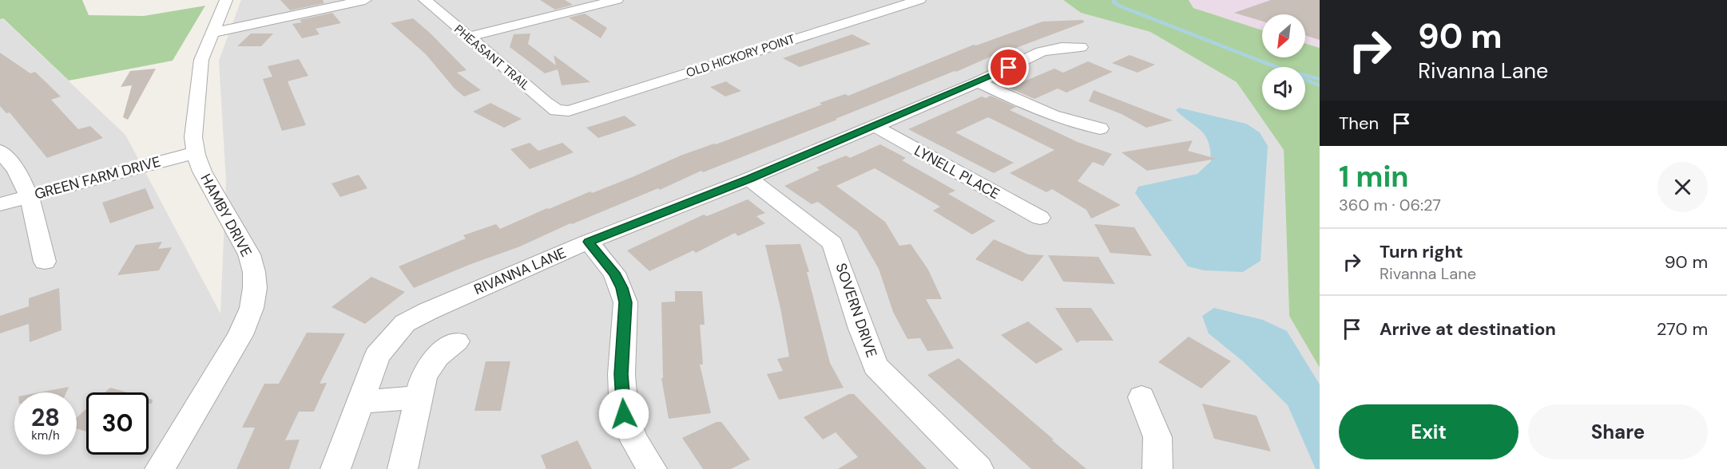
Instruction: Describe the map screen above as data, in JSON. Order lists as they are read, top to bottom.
{
  "streets": {
    "street": [
      "OLD HICKORY POINT",
      "PHEASANT TRAIL",
      "LYNELL PLACE",
      "GREEN FARM DRIVE",
      "HAMBY DRIVE",
      "RIVANNA LANE",
      "SOVERN DRIVE"
    ]
  },
  "crossings": [
    ["OLD HICKORY POINT", "PHEASANT TRAIL"],
    ["LYNELL PLACE", "RIVANNA LANE"],
    ["GREEN FARM DRIVE", "HAMBY DRIVE"],
    ["RIVANNA LANE", "SOVERN DRIVE"]
  ],
  "north": "bottom left",
  "page": {
    "turn": ["90 m", "Rivanna Lane"],
    "then": "Then",
    "heading": ["1 min", "360 m · 06:27"],
    "list": [
      {
        "name": "Turn right",
        "note": "Rivanna Lane",
        "value": "90 m"
      },
      {
        "name": "Arrive at destination",
        "value": "270 m"
      }
    ],
    "speed": "28 km/h",
    "limit": "30",
    "buttons": ["Exit", "Share"]
  }
}
